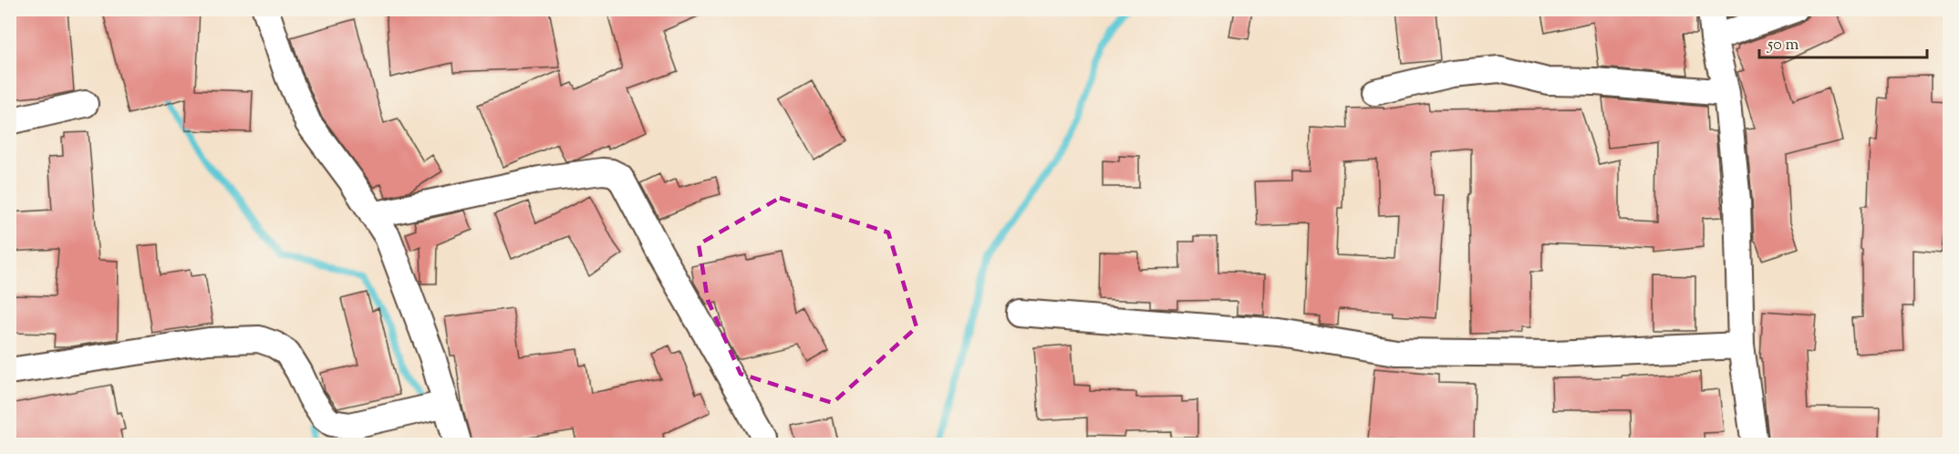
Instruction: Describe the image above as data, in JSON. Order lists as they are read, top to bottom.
{
  "scale_bar": "50 m"
}
